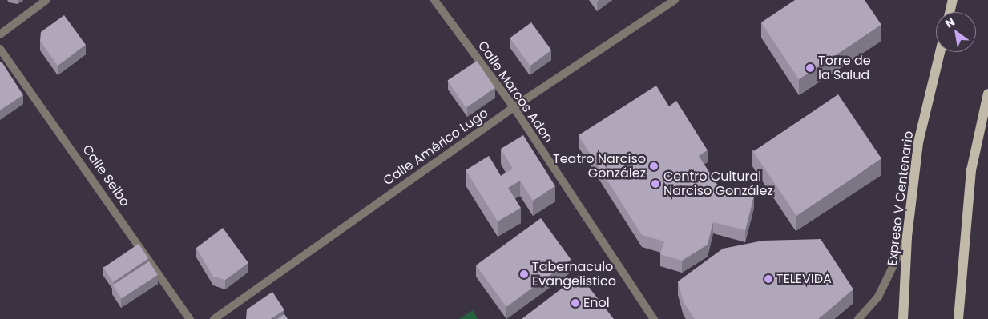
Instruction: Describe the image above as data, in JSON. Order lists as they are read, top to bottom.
{
  "streets": {
    "main road": ["Expreso V Centenario"],
    "street": ["Calle Marcos Adon", "Calle Américo Lugo", "Calle Seibo"]
  },
  "crossings": [
    ["Calle Marcos Adon", "Calle Américo Lugo"]
  ],
  "places": [
    "Torre de la Salud",
    "Teatro Narciso González",
    "Centro Cultural Narciso González",
    "Tabernaculo Evangelistico",
    "TELEVIDA",
    "Enol"
  ],
  "north": "top left"
}
